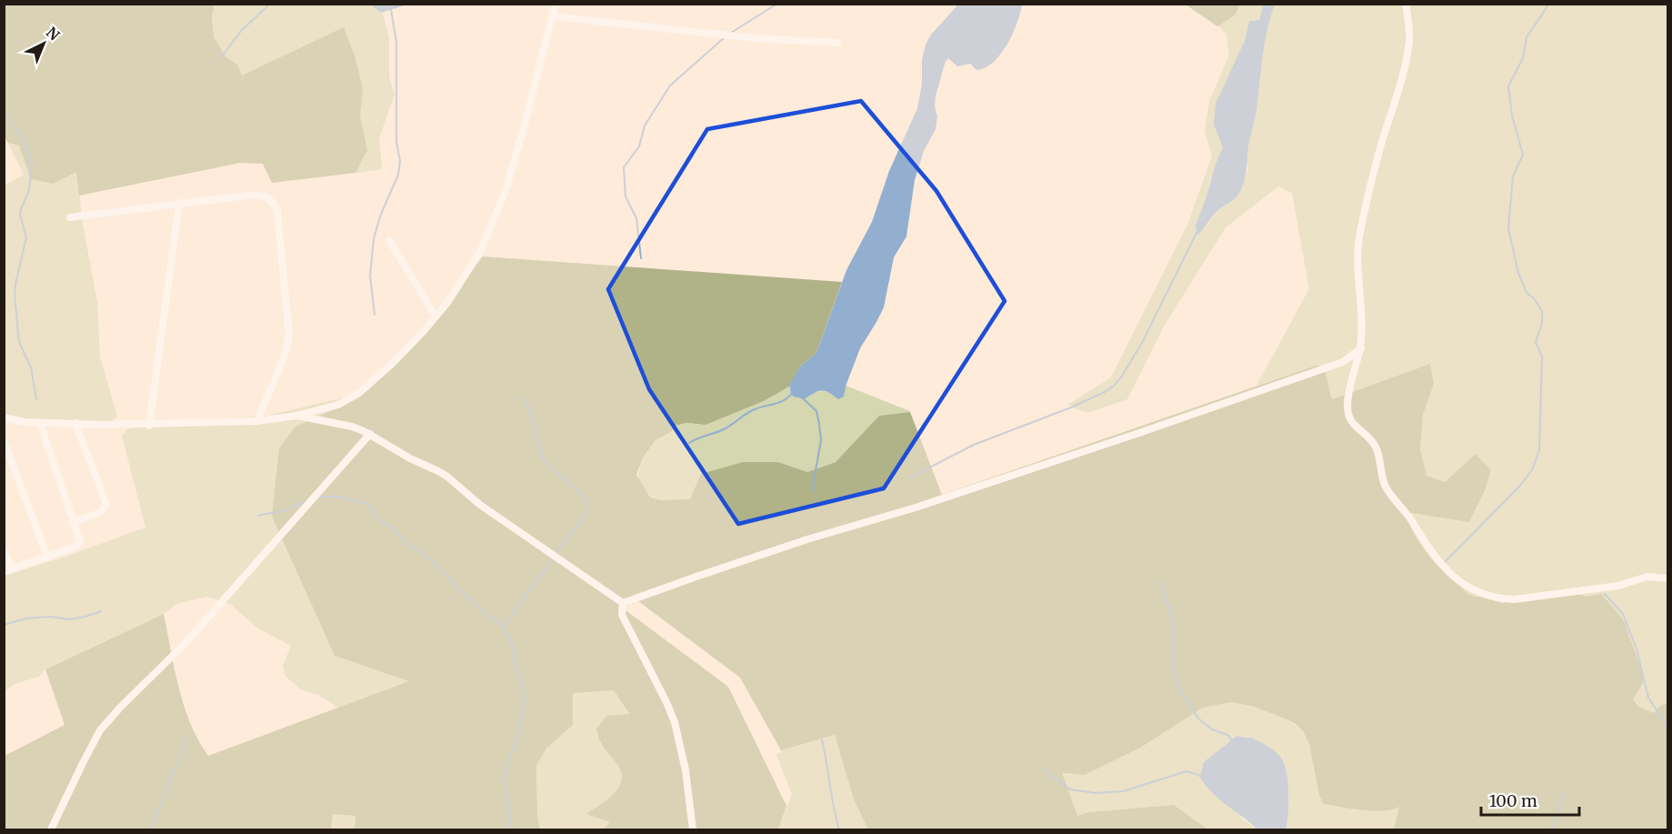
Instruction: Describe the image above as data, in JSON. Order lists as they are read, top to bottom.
{
  "scale_bar": "100 m",
  "north": "top right"
}
